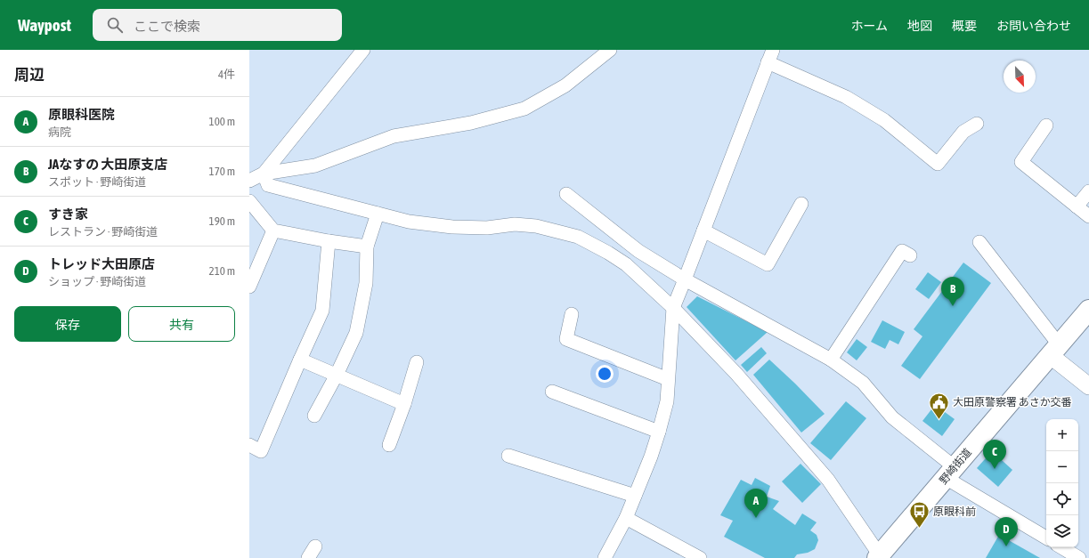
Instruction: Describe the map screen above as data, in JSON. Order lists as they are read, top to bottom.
{
  "streets": {
    "highway": ["野崎街道"]
  },
  "places": {
    "public building": ["大田原警察署 あさか交番"],
    "bus stop": ["原眼科前"]
  },
  "north": "bottom right",
  "page": {
    "header": "Waypost",
    "search": "ここで検索",
    "nav": [
      "ホーム",
      "地図",
      "概要",
      "お問い合わせ"
    ],
    "heading": ["周辺", "4件"],
    "list": [
      {
        "mark": "A",
        "name": "原眼科医院",
        "note": "病院",
        "value": "100 m"
      },
      {
        "mark": "B",
        "name": "JAなすの 大田原支店",
        "note": "スポット · 野崎街道",
        "value": "170 m"
      },
      {
        "mark": "C",
        "name": "すき家",
        "note": "レストラン · 野崎街道",
        "value": "190 m"
      },
      {
        "mark": "D",
        "name": "トレッド大田原店",
        "note": "ショップ · 野崎街道",
        "value": "210 m"
      }
    ],
    "pins": [
      "B",
      "C",
      "A",
      "D"
    ],
    "buttons": ["保存", "共有"],
    "map_buttons": ["+", "−"]
  }
}
